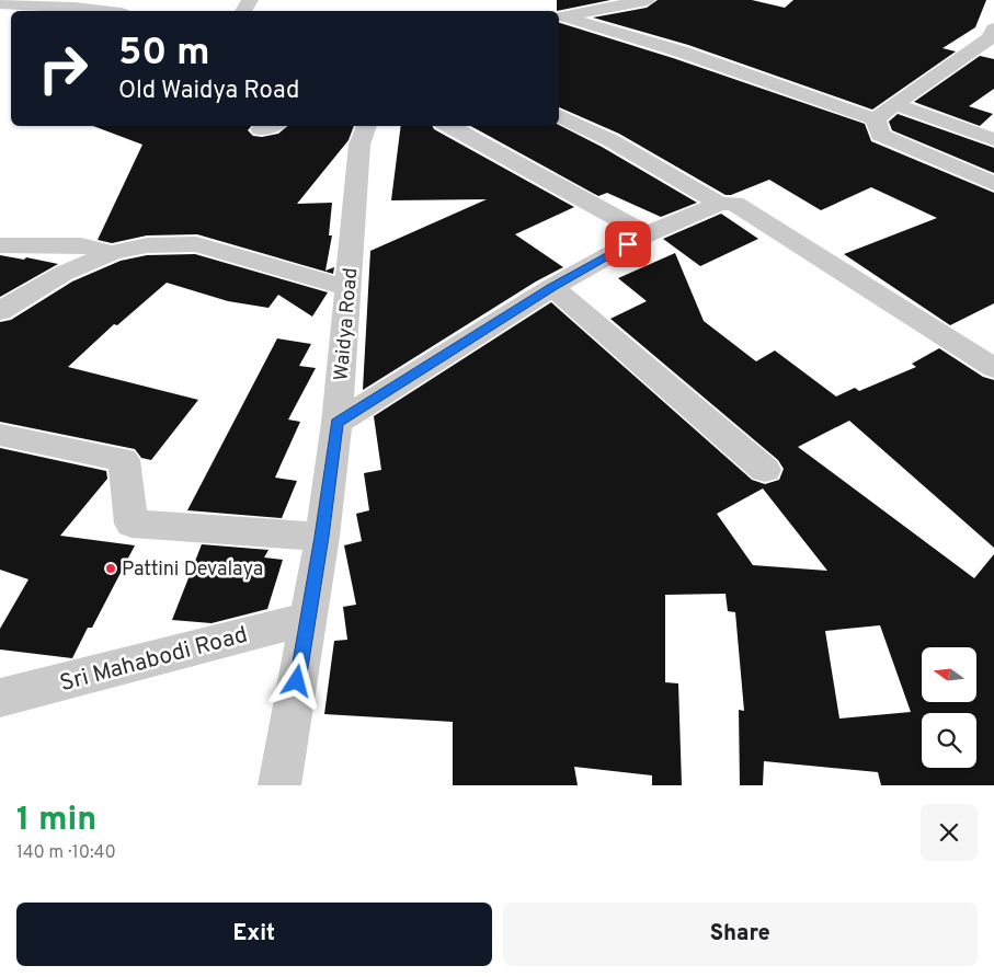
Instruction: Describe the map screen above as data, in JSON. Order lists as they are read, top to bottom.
{
  "streets": {
    "street": ["Waidya Road", "Sri Mahabodi Road"]
  },
  "crossings": [
    ["Waidya Road", "Sri Mahabodi Road"]
  ],
  "places": ["Pattini Devalaya"],
  "north": "left",
  "page": {
    "turn": ["50 m", "Old Waidya Road"],
    "heading": ["1 min", "140 m · 10:40"],
    "buttons": ["Exit", "Share"]
  }
}
